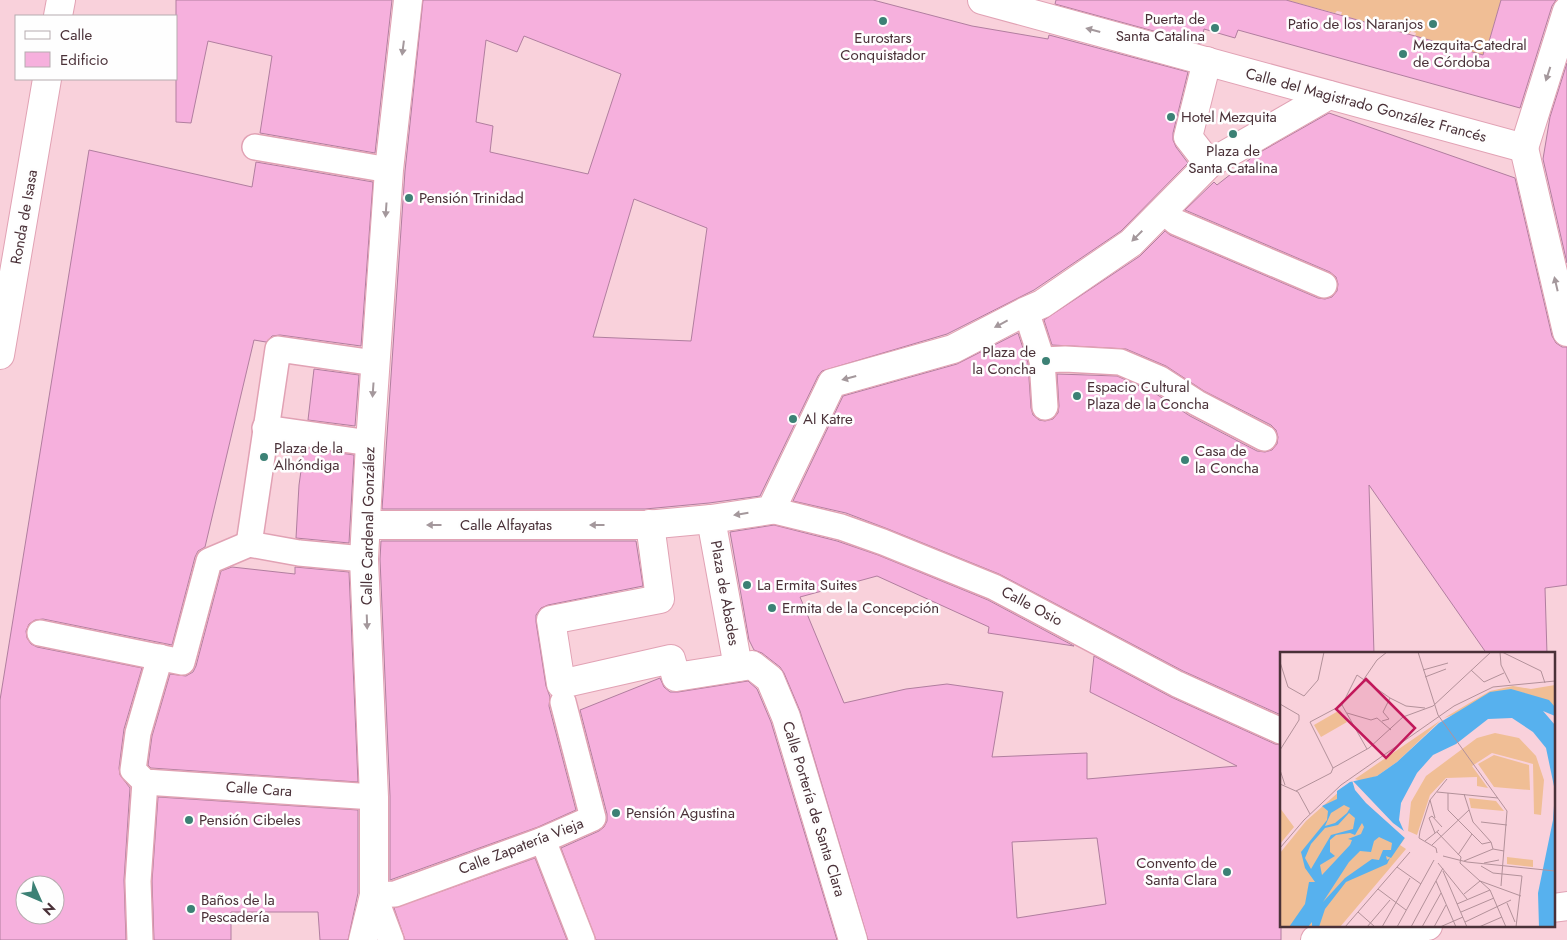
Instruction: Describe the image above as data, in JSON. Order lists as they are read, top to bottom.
{
  "streets": {
    "street": [
      "Calle del Magistrado González Francés",
      "Ronda de Isasa",
      "Calle Alfayatas",
      "Calle Cardenal González",
      "Plaza de Abades",
      "Calle Osio",
      "Calle Cara",
      "Calle Portería de Santa Clara",
      "Calle Zapatería Vieja"
    ]
  },
  "crossings": [
    ["Calle Alfayatas", "Calle Cardenal González"],
    ["Calle Alfayatas", "Plaza de Abades"],
    ["Calle Cardenal González", "Calle Cara"],
    ["Calle Cardenal González", "Calle Zapatería Vieja"],
    ["Plaza de Abades", "Calle Osio"],
    ["Plaza de Abades", "Calle Portería de Santa Clara"],
    ["Plaza de Abades", "Calle Zapatería Vieja"]
  ],
  "one_way": ["Calle del Magistrado González Francés", "Calle Alfayatas", "Calle Cardenal González"],
  "places": [
    "Eurostars Conquistador",
    "Patio de los Naranjos",
    "Puerta de Santa Catalina",
    "Mezquita-Catedral de Córdoba",
    "Hotel Mezquita",
    "Plaza de Santa Catalina",
    "Pensión Trinidad",
    "Plaza de la Concha",
    "Espacio Cultural Plaza de la Concha",
    "Al Katre",
    "Plaza de la Alhóndiga",
    "Casa de la Concha",
    "La Ermita Suites",
    "Ermita de la Concepción",
    "Pensión Agustina",
    "Pensión Cibeles",
    "Convento de Santa Clara",
    "Baños de la Pescadería"
  ],
  "legend": ["Calle", "Edificio"],
  "north": "bottom right"
}
